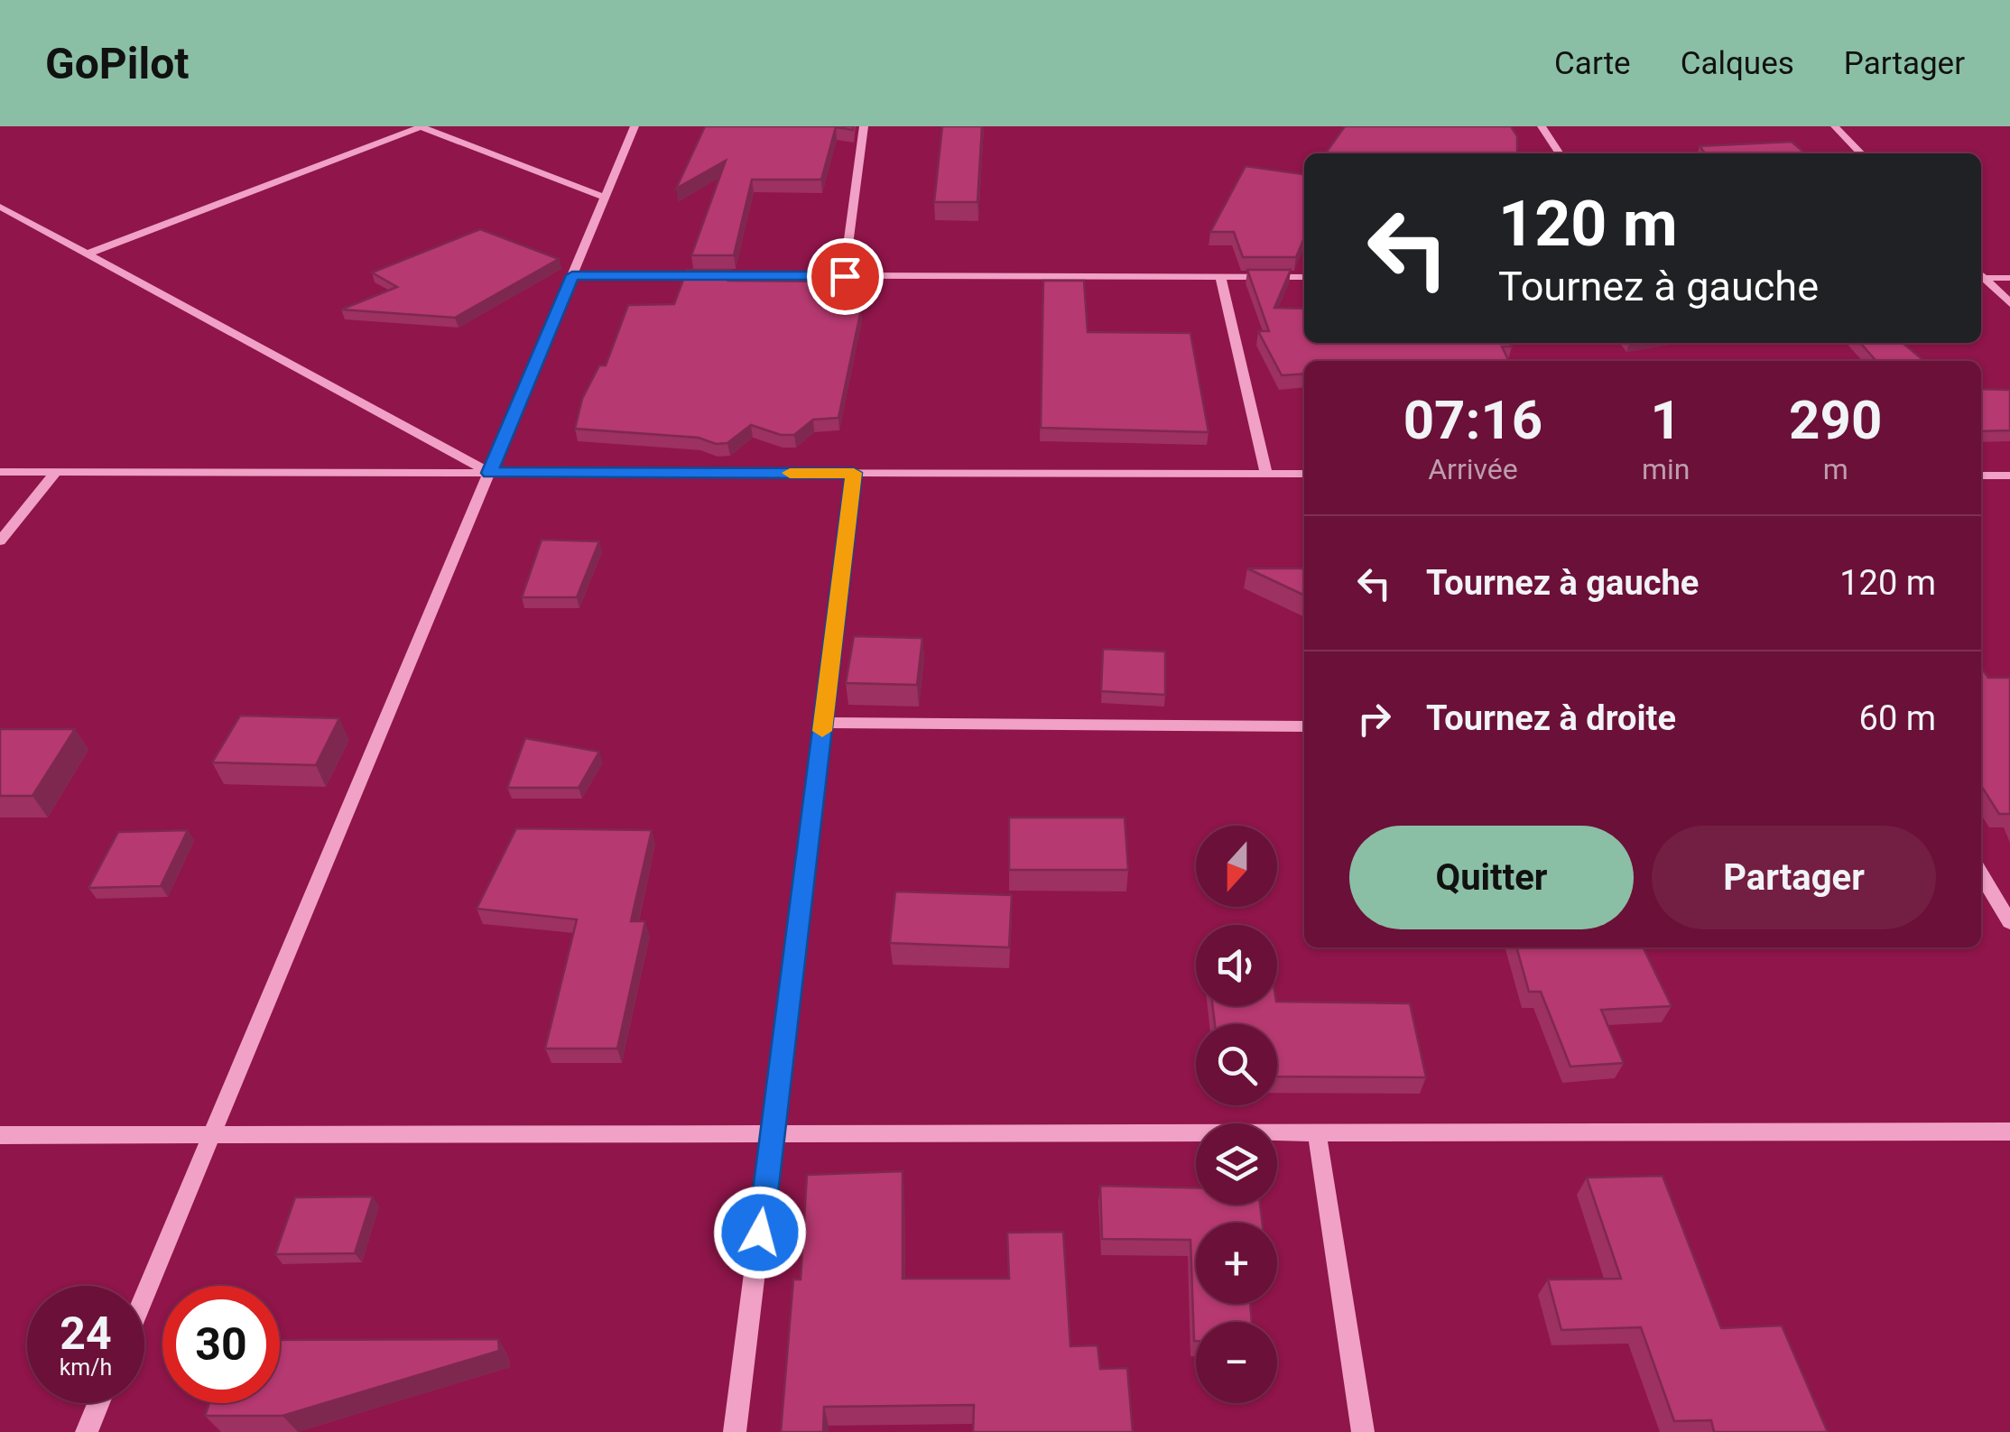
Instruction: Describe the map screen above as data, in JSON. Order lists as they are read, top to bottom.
{
  "north": "bottom",
  "page": {
    "header": "GoPilot",
    "nav": ["Carte", "Calques", "Partager"],
    "turn": ["120 m", "Tournez à gauche"],
    "eta": [
      "07:16",
      "Arrivée",
      "1",
      "min",
      "290",
      "m"
    ],
    "list": [
      {
        "name": "Tournez à gauche",
        "value": "120 m"
      },
      {
        "name": "Tournez à droite",
        "value": "60 m"
      }
    ],
    "buttons": ["Quitter", "Partager"],
    "map_buttons": ["+", "−"],
    "speed": "24 km/h",
    "limit": "30"
  }
}
